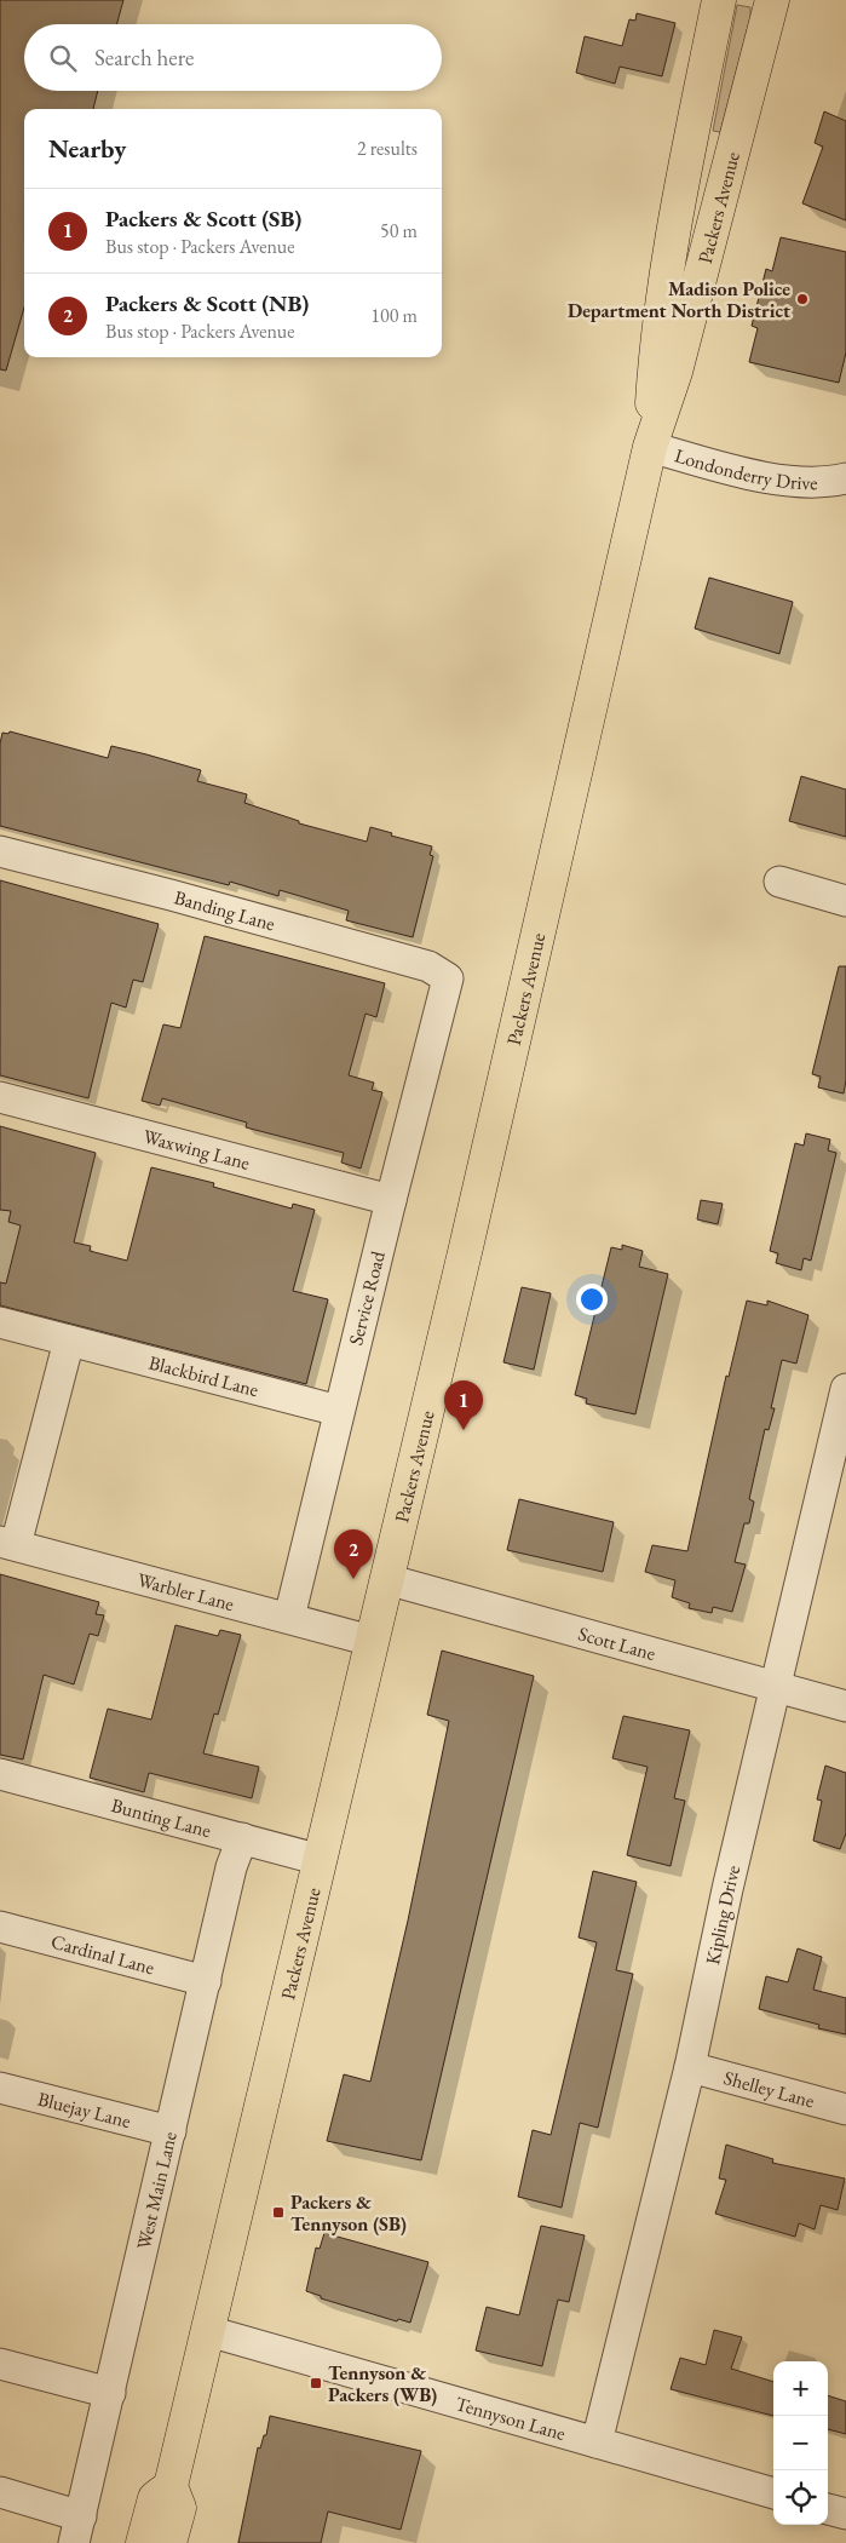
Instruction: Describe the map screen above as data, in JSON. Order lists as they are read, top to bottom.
{
  "streets": {
    "main road": ["Packers Avenue"],
    "street": [
      "Londonderry Drive",
      "Banding Lane",
      "Waxwing Lane",
      "Service Road",
      "Blackbird Lane",
      "Warbler Lane",
      "Scott Lane",
      "Bunting Lane",
      "Kipling Drive",
      "Cardinal Lane",
      "Shelley Lane",
      "Bluejay Lane",
      "West Main Lane",
      "Tennyson Lane"
    ]
  },
  "crossings": [
    ["Packers Avenue", "Londonderry Drive"],
    ["Packers Avenue", "Warbler Lane"],
    ["Packers Avenue", "Scott Lane"],
    ["Packers Avenue", "Bunting Lane"],
    ["Packers Avenue", "Tennyson Lane"],
    ["Banding Lane", "Service Road"],
    ["Waxwing Lane", "Service Road"],
    ["Service Road", "Blackbird Lane"],
    ["Service Road", "Warbler Lane"],
    ["Scott Lane", "Kipling Drive"],
    ["Bunting Lane", "West Main Lane"],
    ["Kipling Drive", "Shelley Lane"],
    ["Kipling Drive", "Tennyson Lane"],
    ["Cardinal Lane", "West Main Lane"],
    ["Bluejay Lane", "West Main Lane"]
  ],
  "places": {
    "other": ["Madison Police Department North District"],
    "transit": ["Packers & Tennyson (SB)", "Tennyson & Packers (WB)"]
  },
  "page": {
    "search": "Search here",
    "heading": ["Nearby", "2 results"],
    "list": [
      {
        "mark": "1",
        "name": "Packers & Scott (SB)",
        "note": "Bus stop · Packers Avenue",
        "value": "50 m"
      },
      {
        "mark": "2",
        "name": "Packers & Scott (NB)",
        "note": "Bus stop · Packers Avenue",
        "value": "100 m"
      }
    ],
    "pins": ["1", "2"],
    "map_buttons": ["+", "−"]
  }
}
